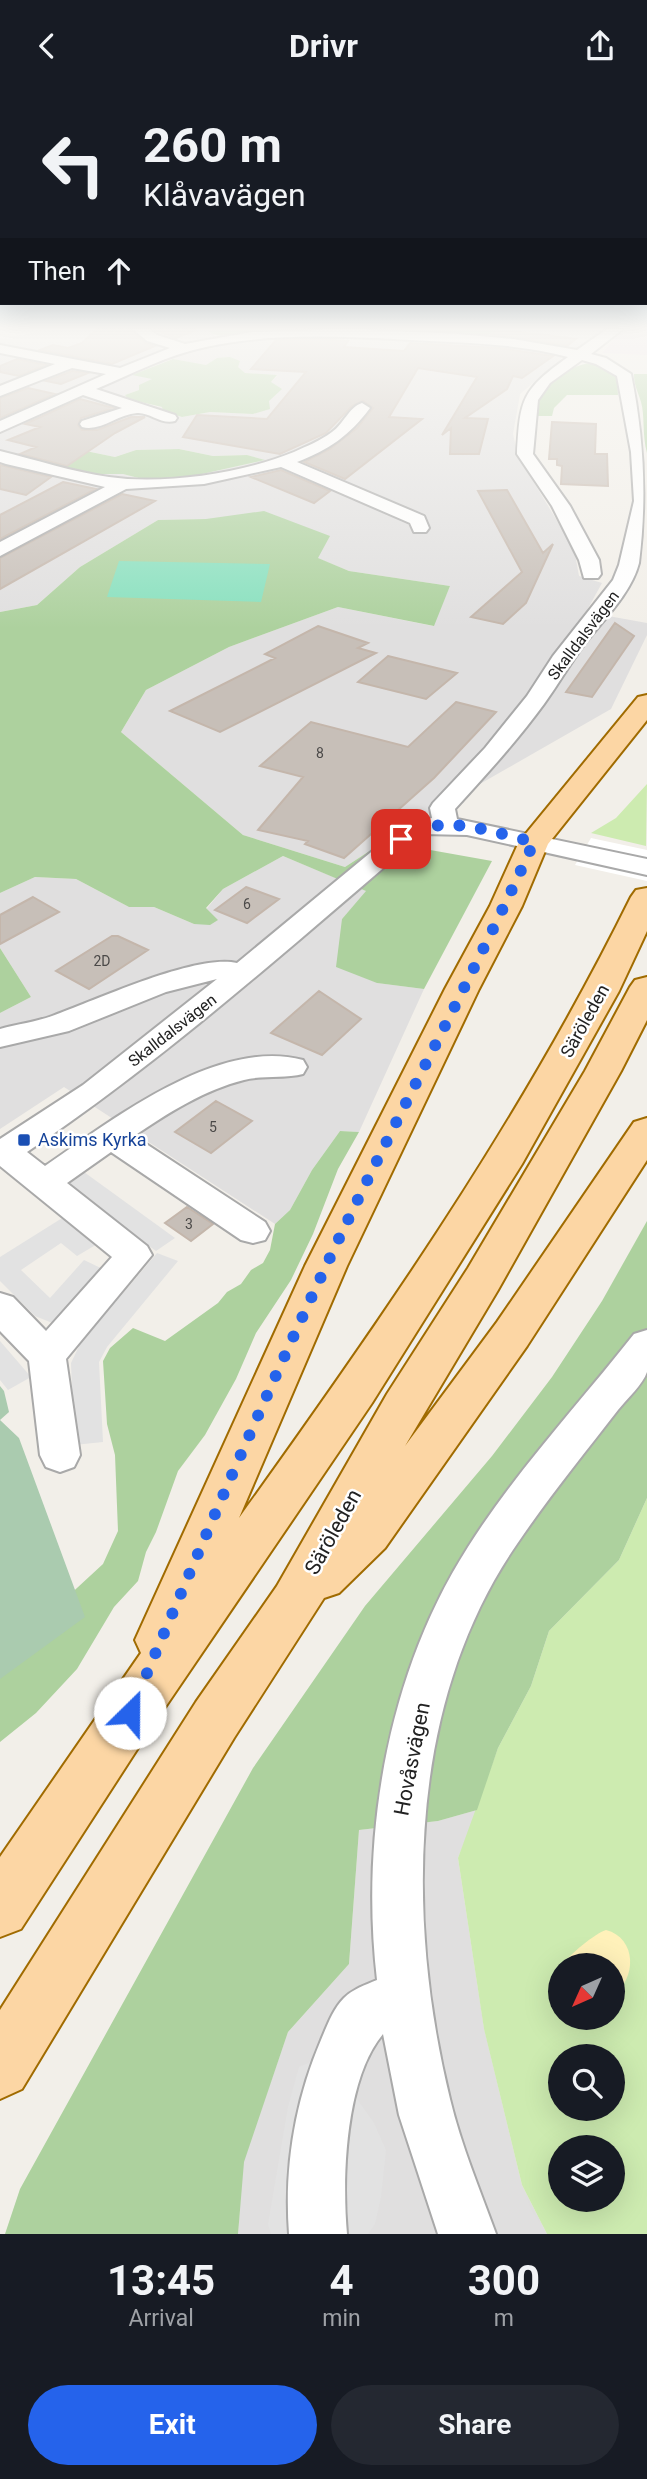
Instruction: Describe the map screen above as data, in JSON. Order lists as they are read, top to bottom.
{
  "streets": {
    "main road": ["Säröleden"],
    "street": ["Skalldalsvägen", "Hovåsvägen"]
  },
  "places": {
    "transit": ["Askims Kyrka"]
  },
  "house_numbers": [
    "8",
    "6",
    "2D",
    "5",
    "3"
  ],
  "north": "bottom left",
  "page": {
    "header": "Drivr",
    "turn": ["260 m", "Klåvavägen"],
    "then": "Then",
    "eta": [
      "13:45",
      "Arrival",
      "4",
      "min",
      "300",
      "m"
    ],
    "buttons": ["Exit", "Share"]
  }
}
